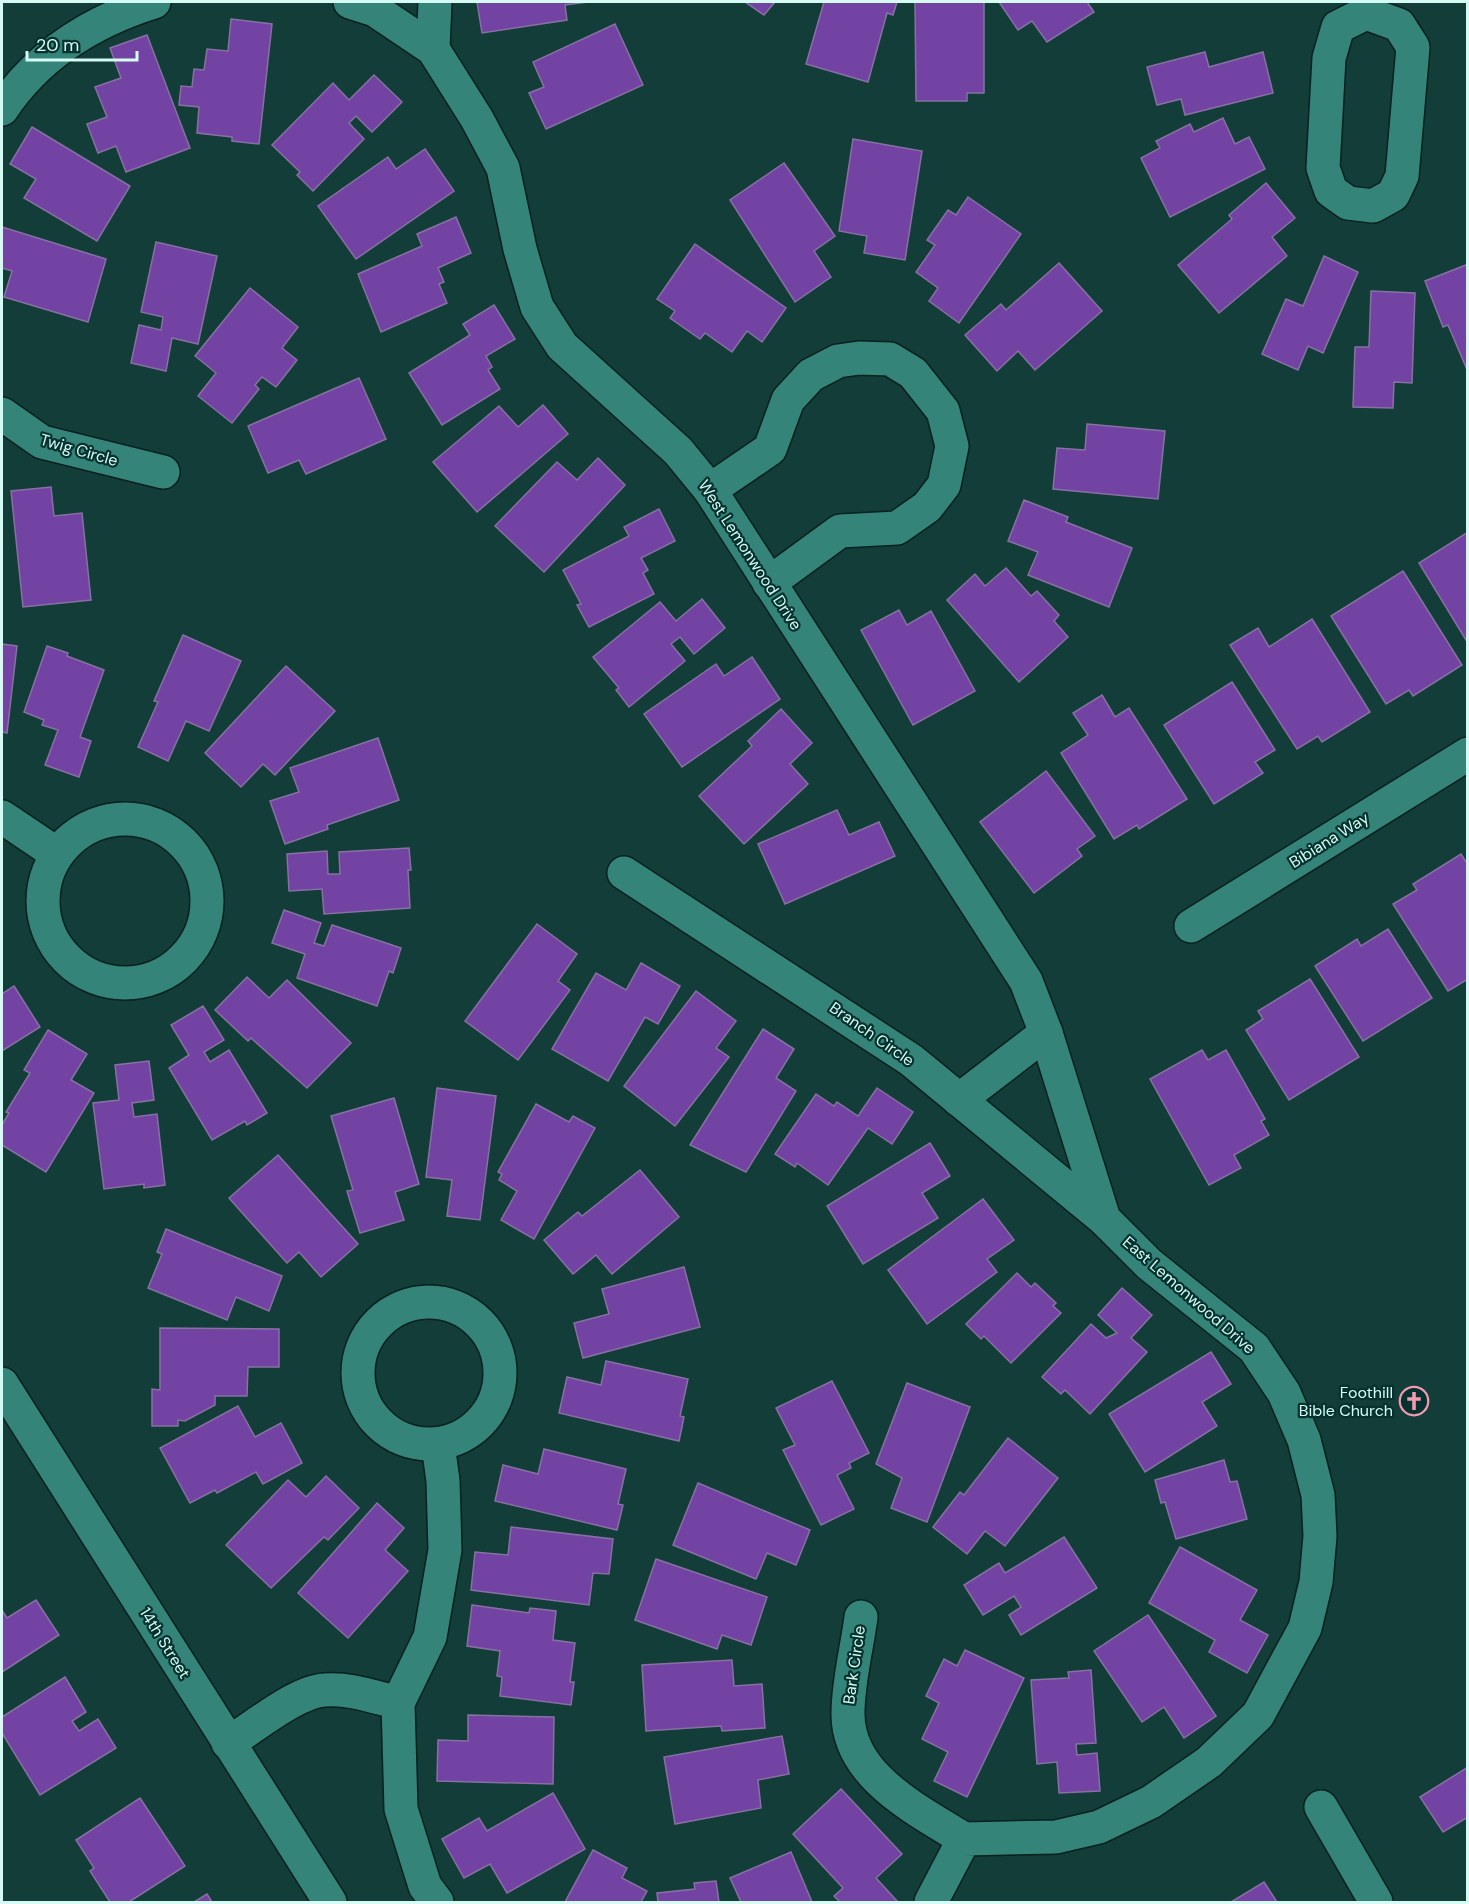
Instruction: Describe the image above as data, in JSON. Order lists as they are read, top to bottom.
{
  "streets": {
    "street": [
      "Twig Circle",
      "West Lemonwood Drive",
      "Bibiana Way",
      "Branch Circle",
      "East Lemonwood Drive",
      "14th Street",
      "Bark Circle"
    ]
  },
  "crossings": [
    ["West Lemonwood Drive", "East Lemonwood Drive"],
    ["Branch Circle", "East Lemonwood Drive"],
    ["East Lemonwood Drive", "Bark Circle"]
  ],
  "places": {
    "church": ["Foothill Bible Church"]
  },
  "scale_bar": "20 m"
}
